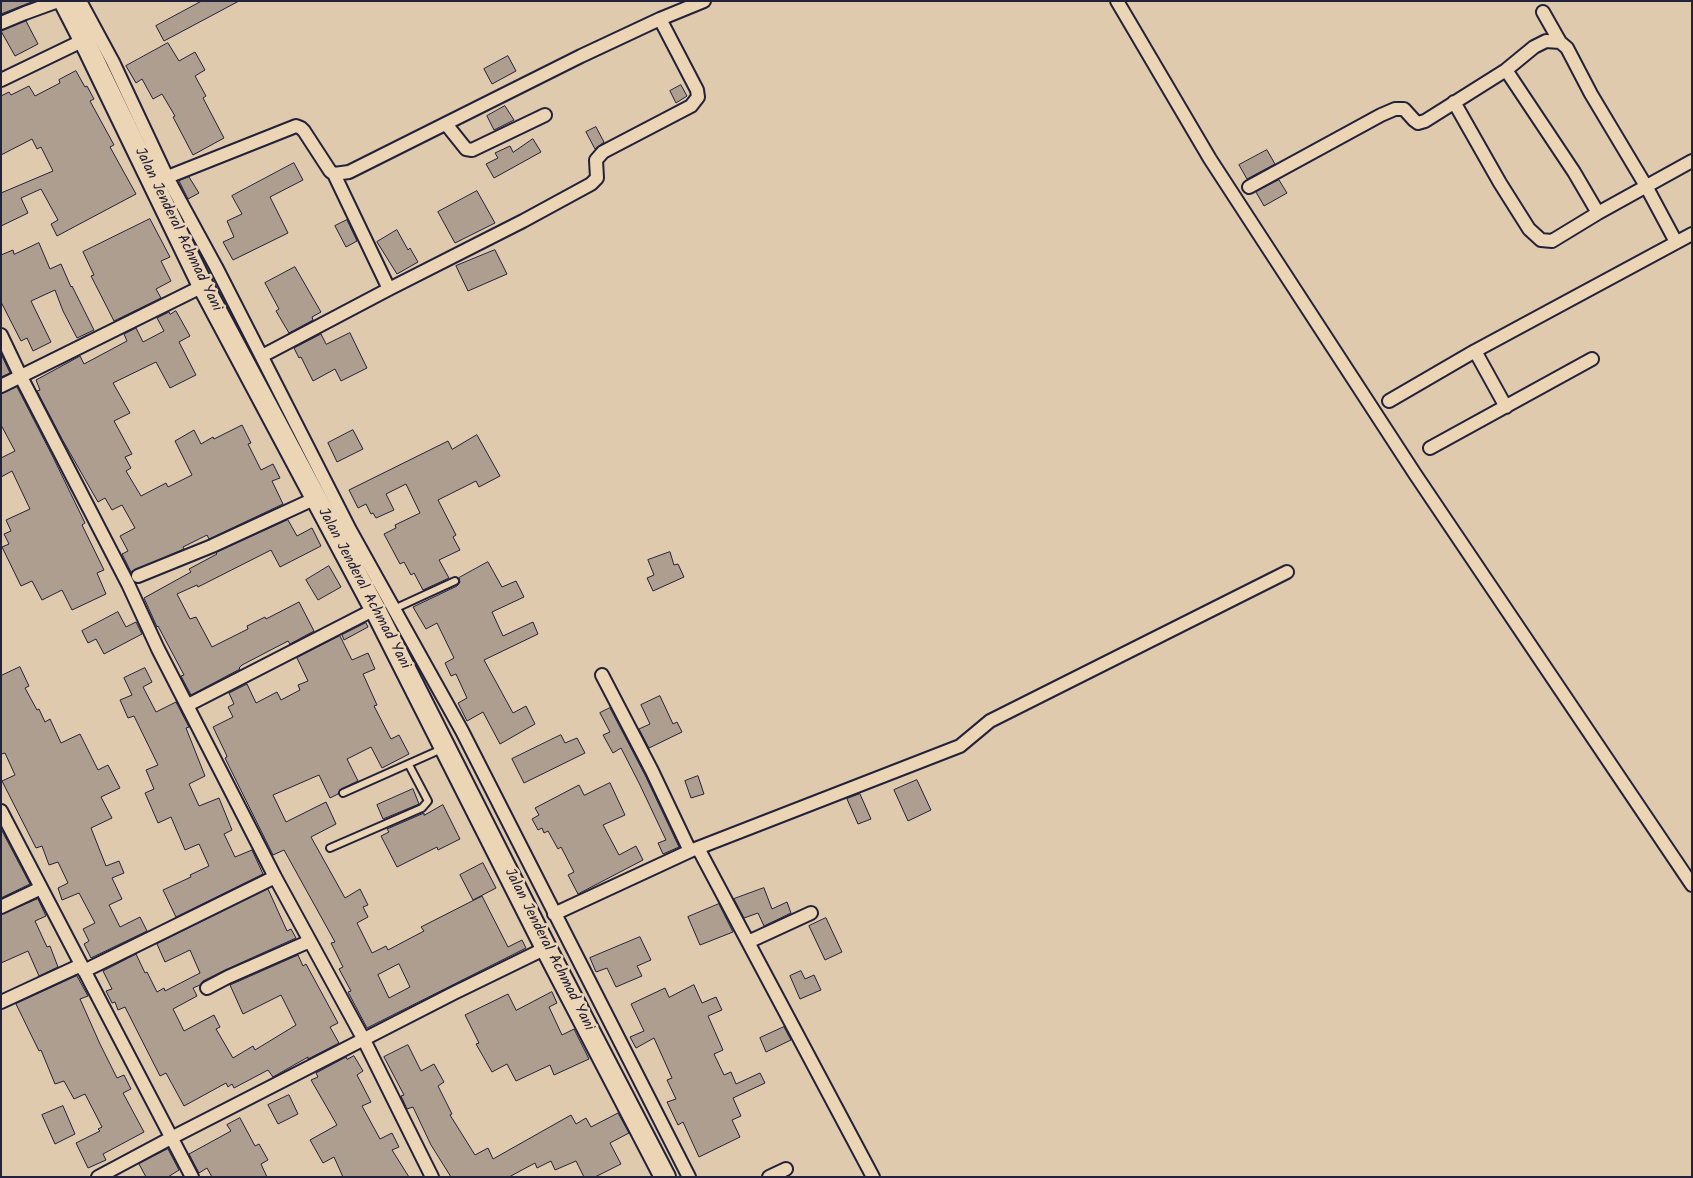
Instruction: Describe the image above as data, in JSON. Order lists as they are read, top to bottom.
{
  "streets": {
    "main road": ["Jalan Jenderal Achmad Yani"]
  }
}
